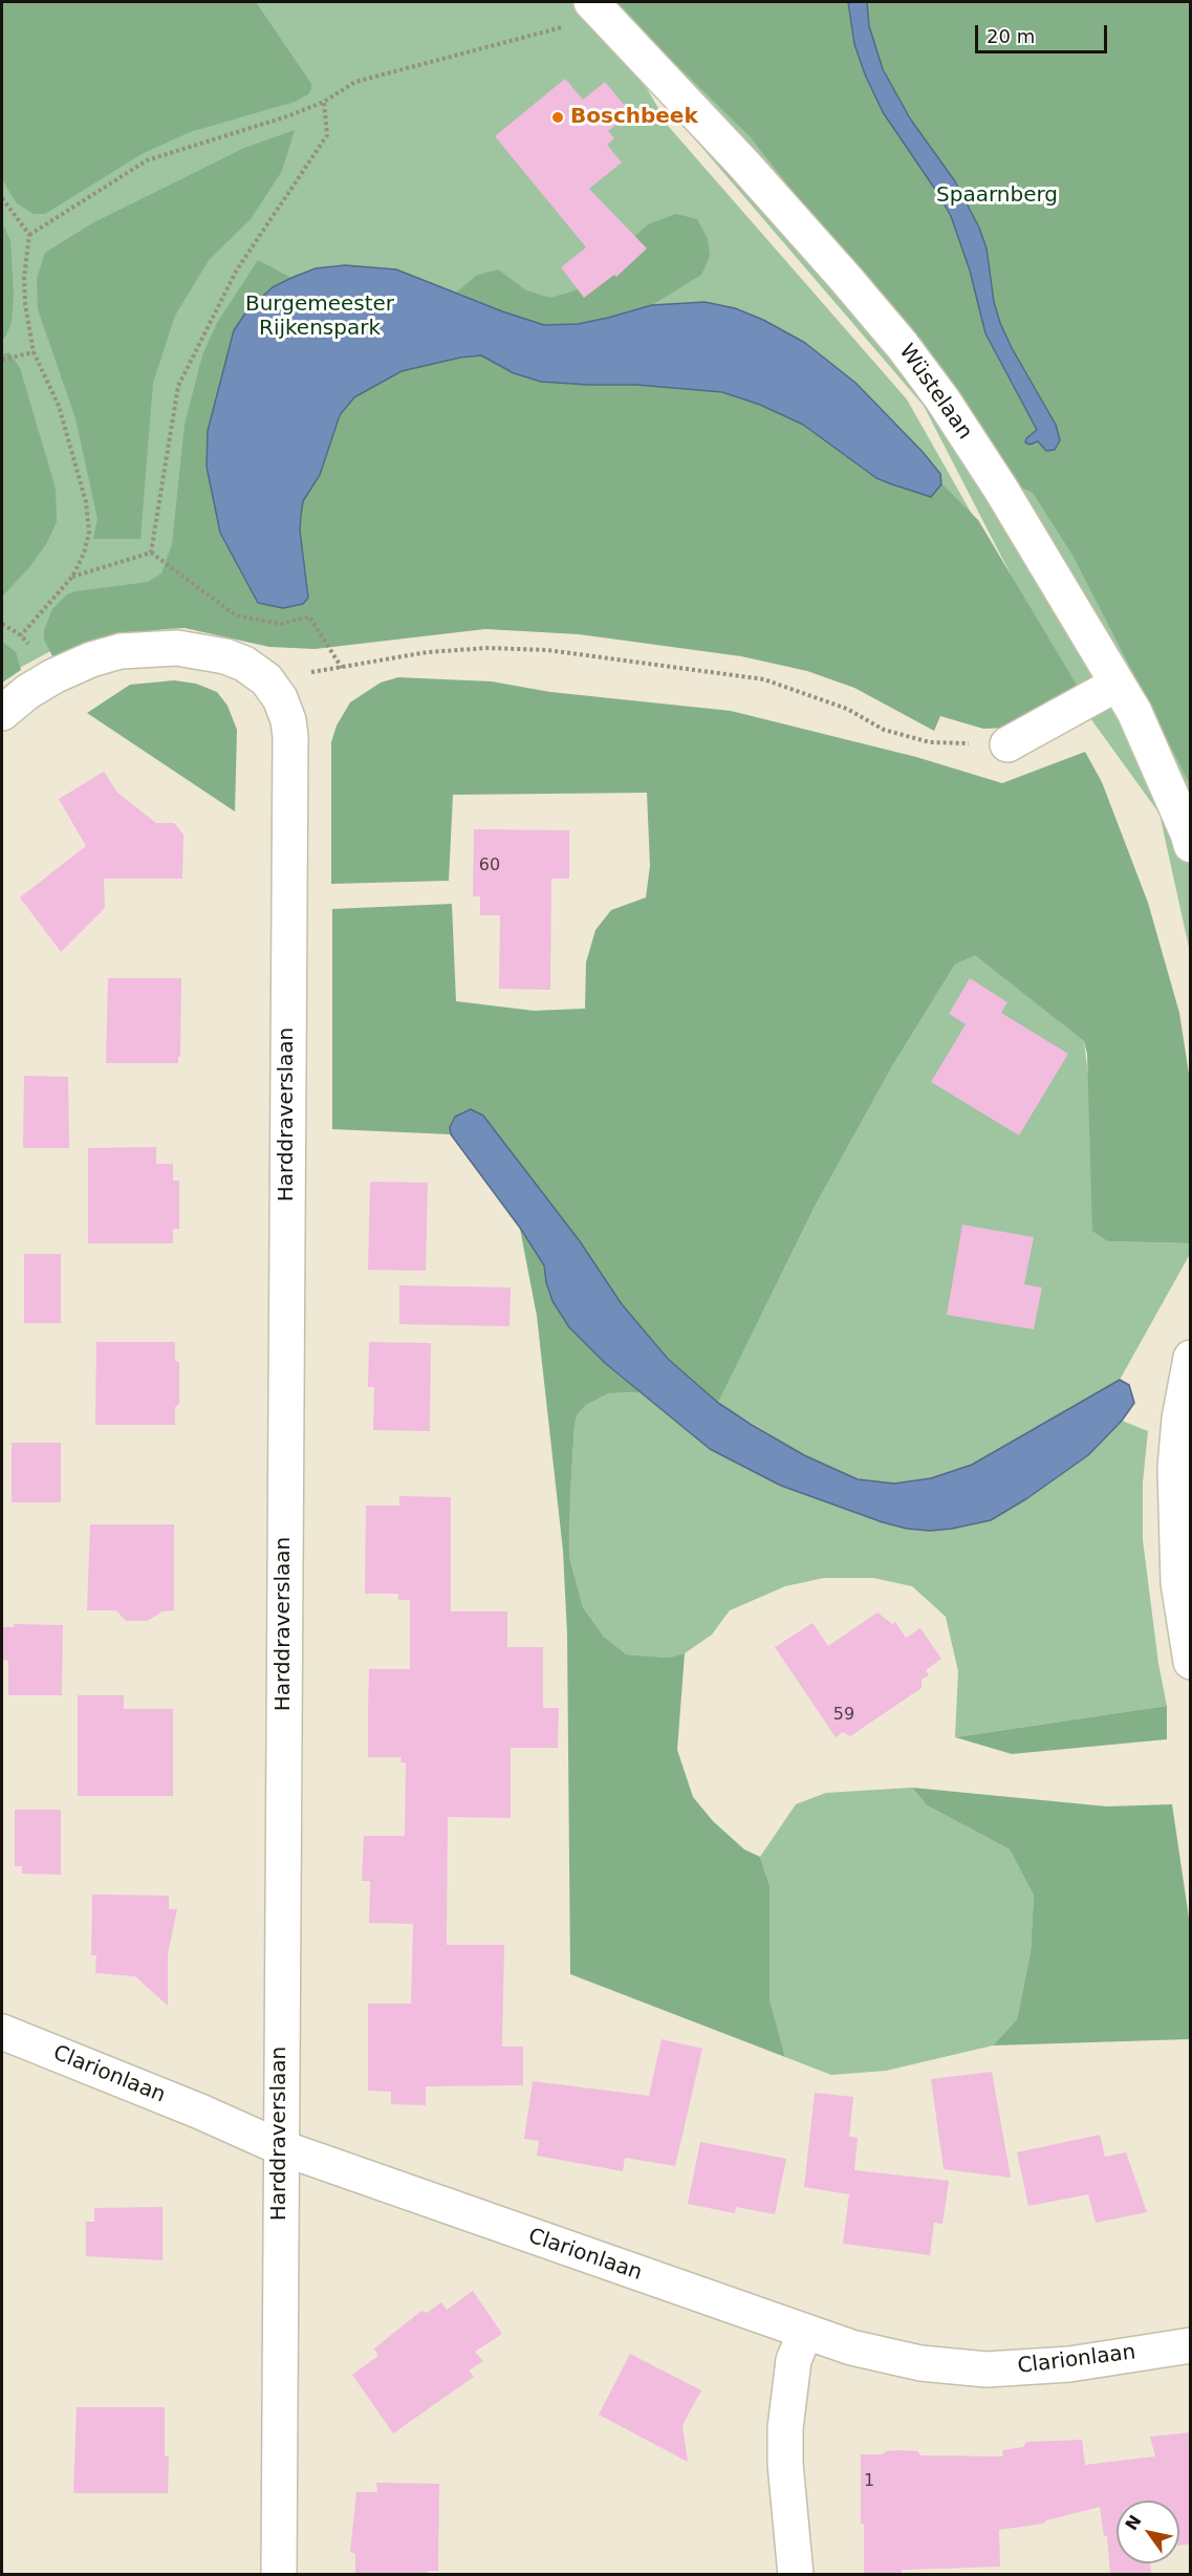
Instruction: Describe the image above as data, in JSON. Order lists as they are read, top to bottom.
{
  "streets": {
    "street": ["Wüstelaan", "Harddraverslaan", "Clarionlaan"]
  },
  "crossings": [
    ["Harddraverslaan", "Clarionlaan"]
  ],
  "parks": ["Spaarnberg", "Burgemeester Rijkenspark"],
  "places": ["Boschbeek"],
  "house_numbers": ["60", "59", "1"],
  "scale_bar": "20 m",
  "north": "top left"
}
